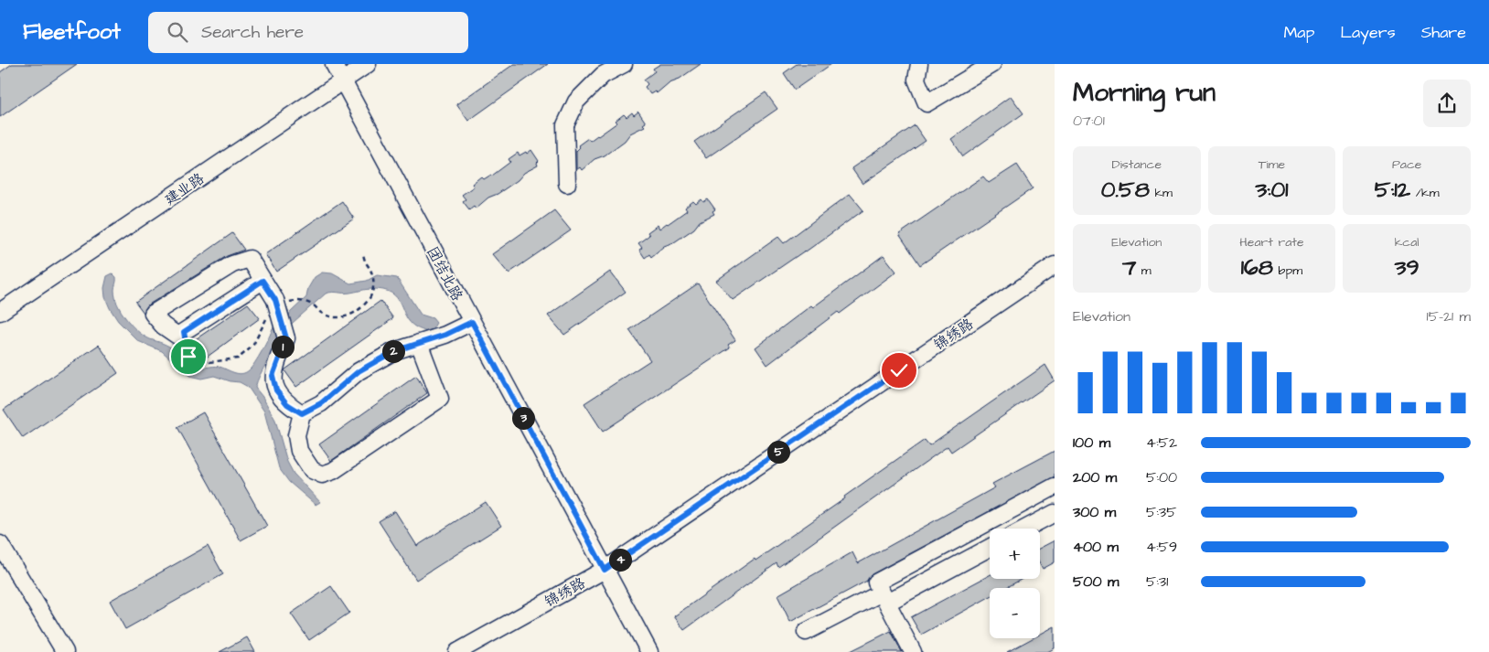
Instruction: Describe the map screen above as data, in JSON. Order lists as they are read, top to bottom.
{
  "streets": {
    "street": ["建业路", "团结北路", "锦绣路"]
  },
  "crossings": [
    ["建业路", "团结北路"],
    ["团结北路", "锦绣路"]
  ],
  "page": {
    "header": "Fleetfoot",
    "search": "Search here",
    "nav": ["Map", "Layers", "Share"],
    "heading": ["Morning run", "07:01"],
    "stats": [
      ["Distance", "0.58 km"],
      ["Time", "3:01"],
      ["Pace", "5:12 /km"],
      ["Elevation", "7 m"],
      ["Heart rate", "168 bpm"],
      ["kcal", "39"]
    ],
    "chart": ["Elevation", "15–21 m"],
    "pins": [
      "1",
      "2",
      "3",
      "5",
      "4"
    ],
    "list": [
      {
        "name": "100 m",
        "note": "4:52"
      },
      {
        "name": "200 m",
        "note": "5:00"
      },
      {
        "name": "300 m",
        "note": "5:35"
      },
      {
        "name": "400 m",
        "note": "4:59"
      },
      {
        "name": "500 m",
        "note": "5:31"
      }
    ],
    "map_buttons": ["+", "−"]
  }
}
